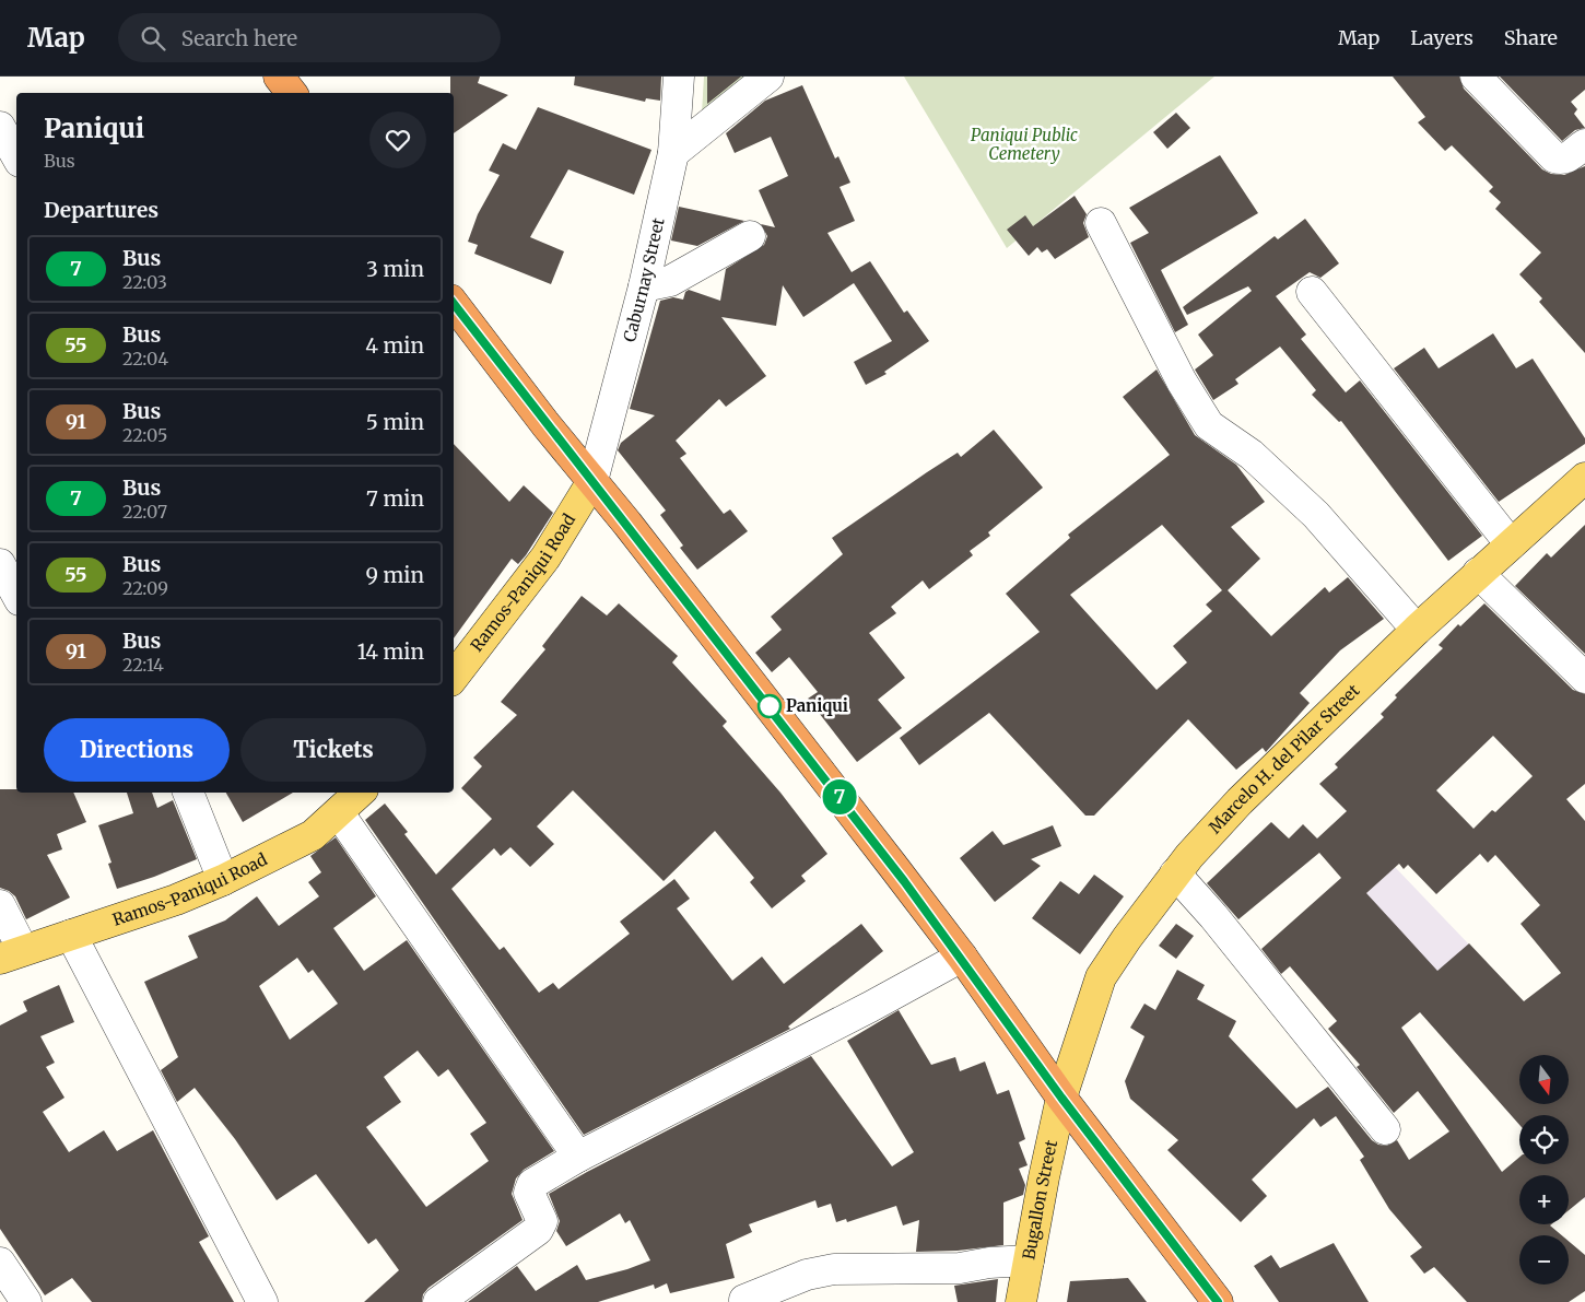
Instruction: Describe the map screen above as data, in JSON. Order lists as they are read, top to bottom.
{
  "streets": {
    "main road": ["Ramos-Paniqui Road", "Marcelo H. del Pilar Street", "Bugallon Street"],
    "street": ["Caburnay Street"]
  },
  "crossings": [
    ["Caburnay Street", "Ramos-Paniqui Road"],
    ["Marcelo H. del Pilar Street", "Bugallon Street"]
  ],
  "parks": ["Paniqui Public Cemetery"],
  "places": ["Paniqui"],
  "lines": ["bus line 7"],
  "north": "bottom",
  "page": {
    "header": "Map",
    "search": "Search here",
    "nav": ["Map", "Layers", "Share"],
    "on_map": "7",
    "heading": [
      ["Paniqui", "Bus"],
      "Departures"
    ],
    "list": [
      {
        "mark": "7",
        "name": "Bus",
        "note": "22:03",
        "value": "3 min"
      },
      {
        "mark": "55",
        "name": "Bus",
        "note": "22:04",
        "value": "4 min"
      },
      {
        "mark": "91",
        "name": "Bus",
        "note": "22:05",
        "value": "5 min"
      },
      {
        "mark": "7",
        "name": "Bus",
        "note": "22:07",
        "value": "7 min"
      },
      {
        "mark": "55",
        "name": "Bus",
        "note": "22:09",
        "value": "9 min"
      },
      {
        "mark": "91",
        "name": "Bus",
        "note": "22:14",
        "value": "14 min"
      }
    ],
    "buttons": ["Directions", "Tickets"],
    "map_buttons": ["+", "−"]
  }
}
